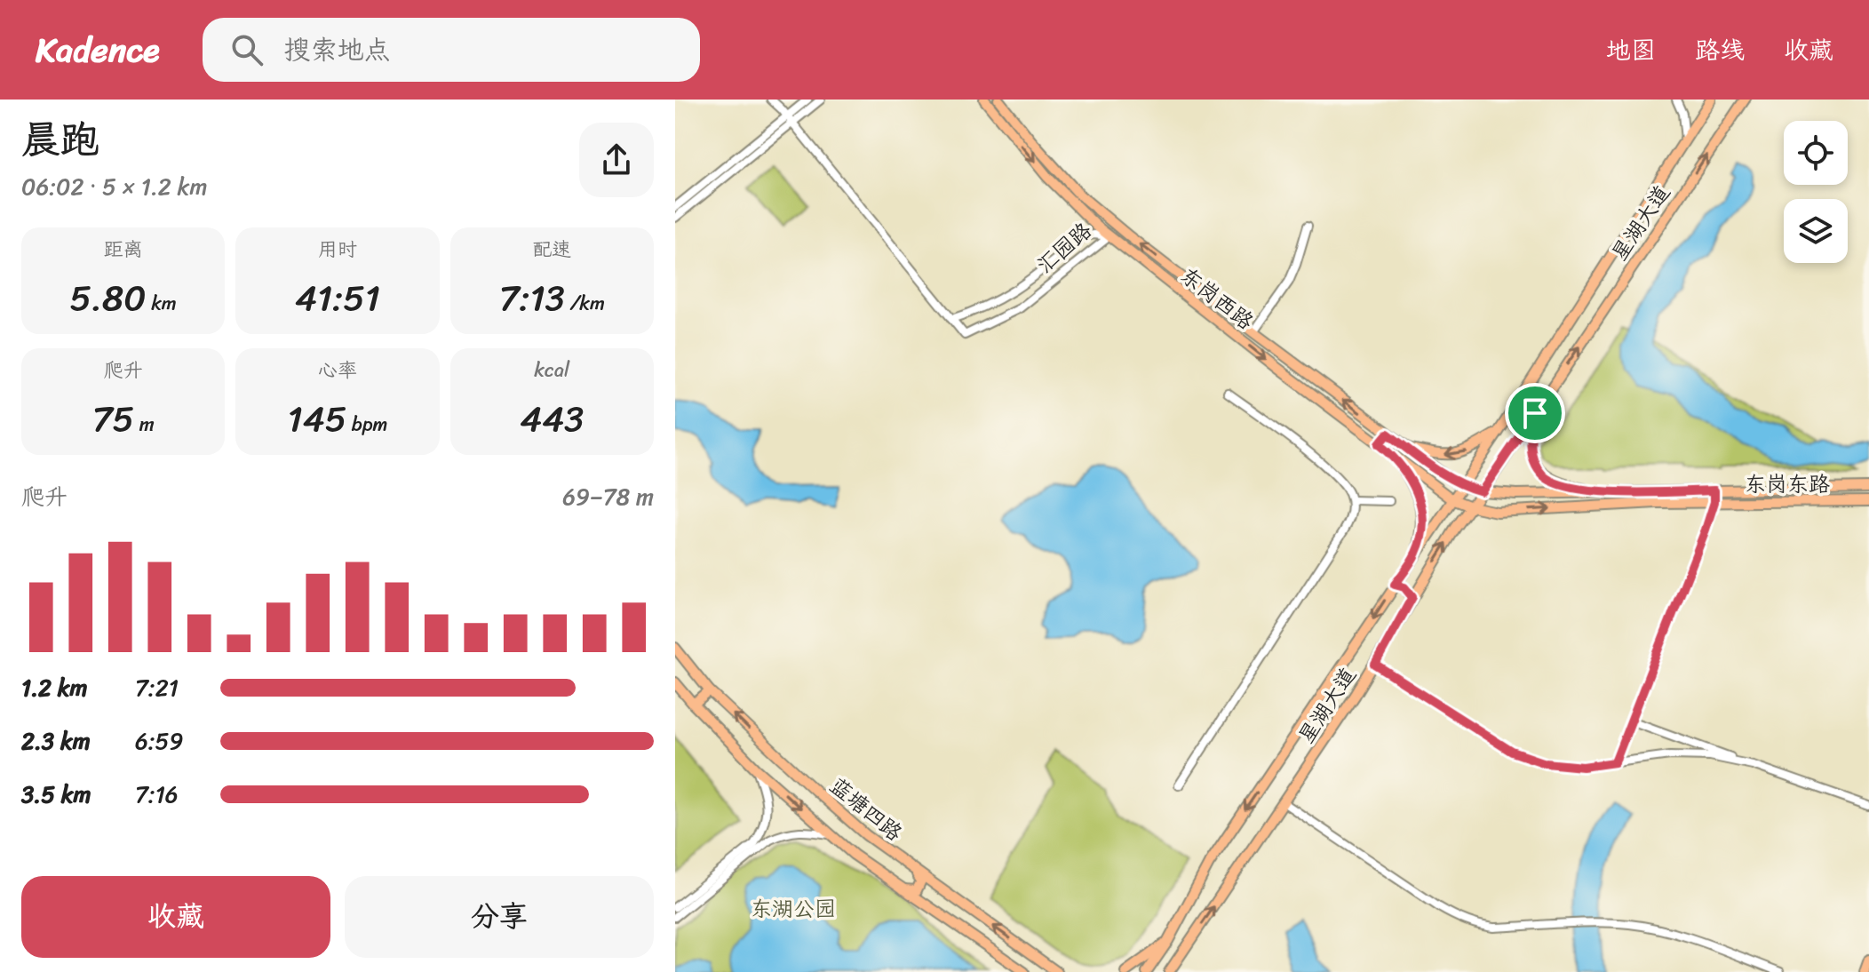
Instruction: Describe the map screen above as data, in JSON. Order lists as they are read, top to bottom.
{
  "streets": {
    "main road": [
      "星湖大道",
      "东岗西路",
      "东岗东路",
      "蓝塘四路"
    ],
    "street": ["汇园路"]
  },
  "crossings": [
    ["星湖大道", "东岗西路"],
    ["星湖大道", "东岗东路"],
    ["汇园路", "东岗西路"],
    ["东岗西路", "东岗东路"]
  ],
  "parks": ["东湖公园"],
  "page": {
    "header": "Kadence",
    "search": "搜索地点",
    "nav": ["地图", "路线", "收藏"],
    "heading": ["晨跑", "06:02 · 5 × 1.2 km"],
    "stats": [
      ["距离", "5.80 km"],
      ["用时", "41:51"],
      ["配速", "7:13 /km"],
      ["爬升", "75 m"],
      ["心率", "145 bpm"],
      ["kcal", "443"]
    ],
    "chart": ["爬升", "69–78 m"],
    "list": [
      {
        "name": "1.2 km",
        "note": "7:21"
      },
      {
        "name": "2.3 km",
        "note": "6:59"
      },
      {
        "name": "3.5 km",
        "note": "7:16"
      }
    ],
    "buttons": ["收藏", "分享"]
  }
}
